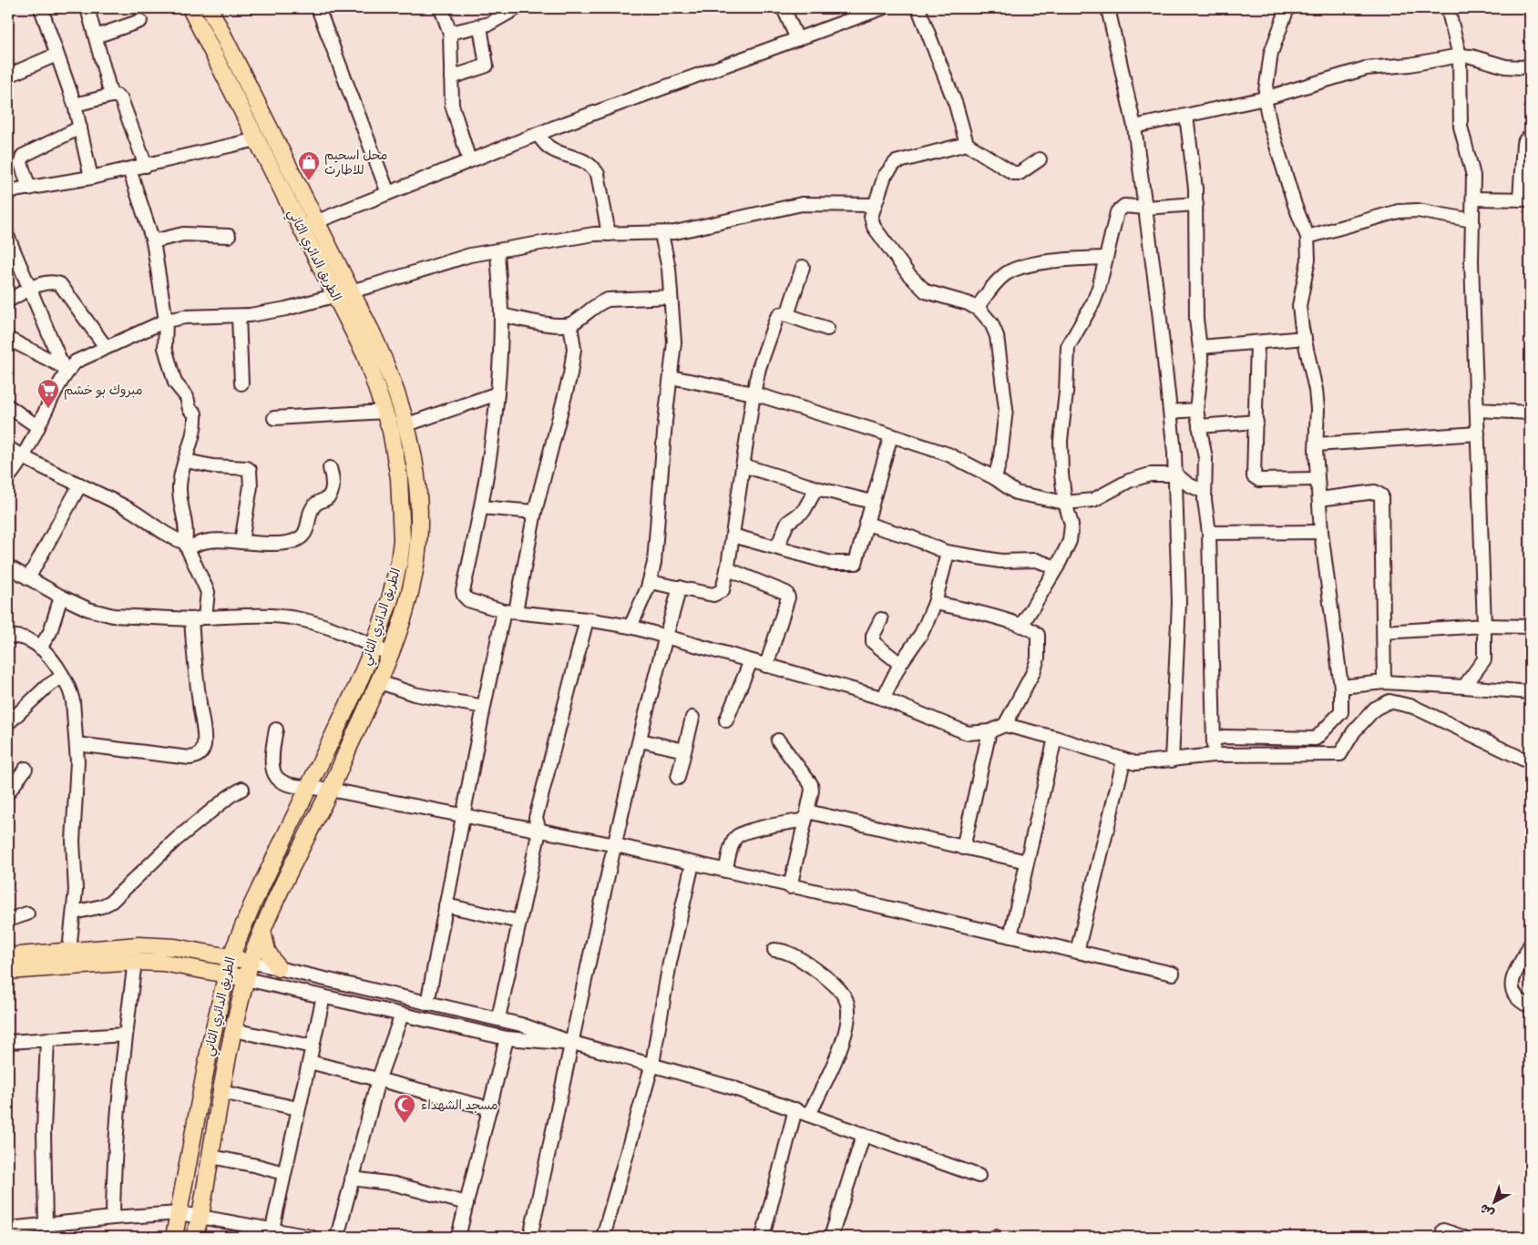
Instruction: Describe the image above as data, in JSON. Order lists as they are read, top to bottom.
{
  "streets": {
    "main road": ["الطريق الدائري الثاني"]
  },
  "places": {
    "shop": ["محل اسحيم للاطارت"],
    "supermarket": ["مبروك بو خشم"],
    "mosque": ["مسجد الشهداء"]
  },
  "north": "bottom left"
}
